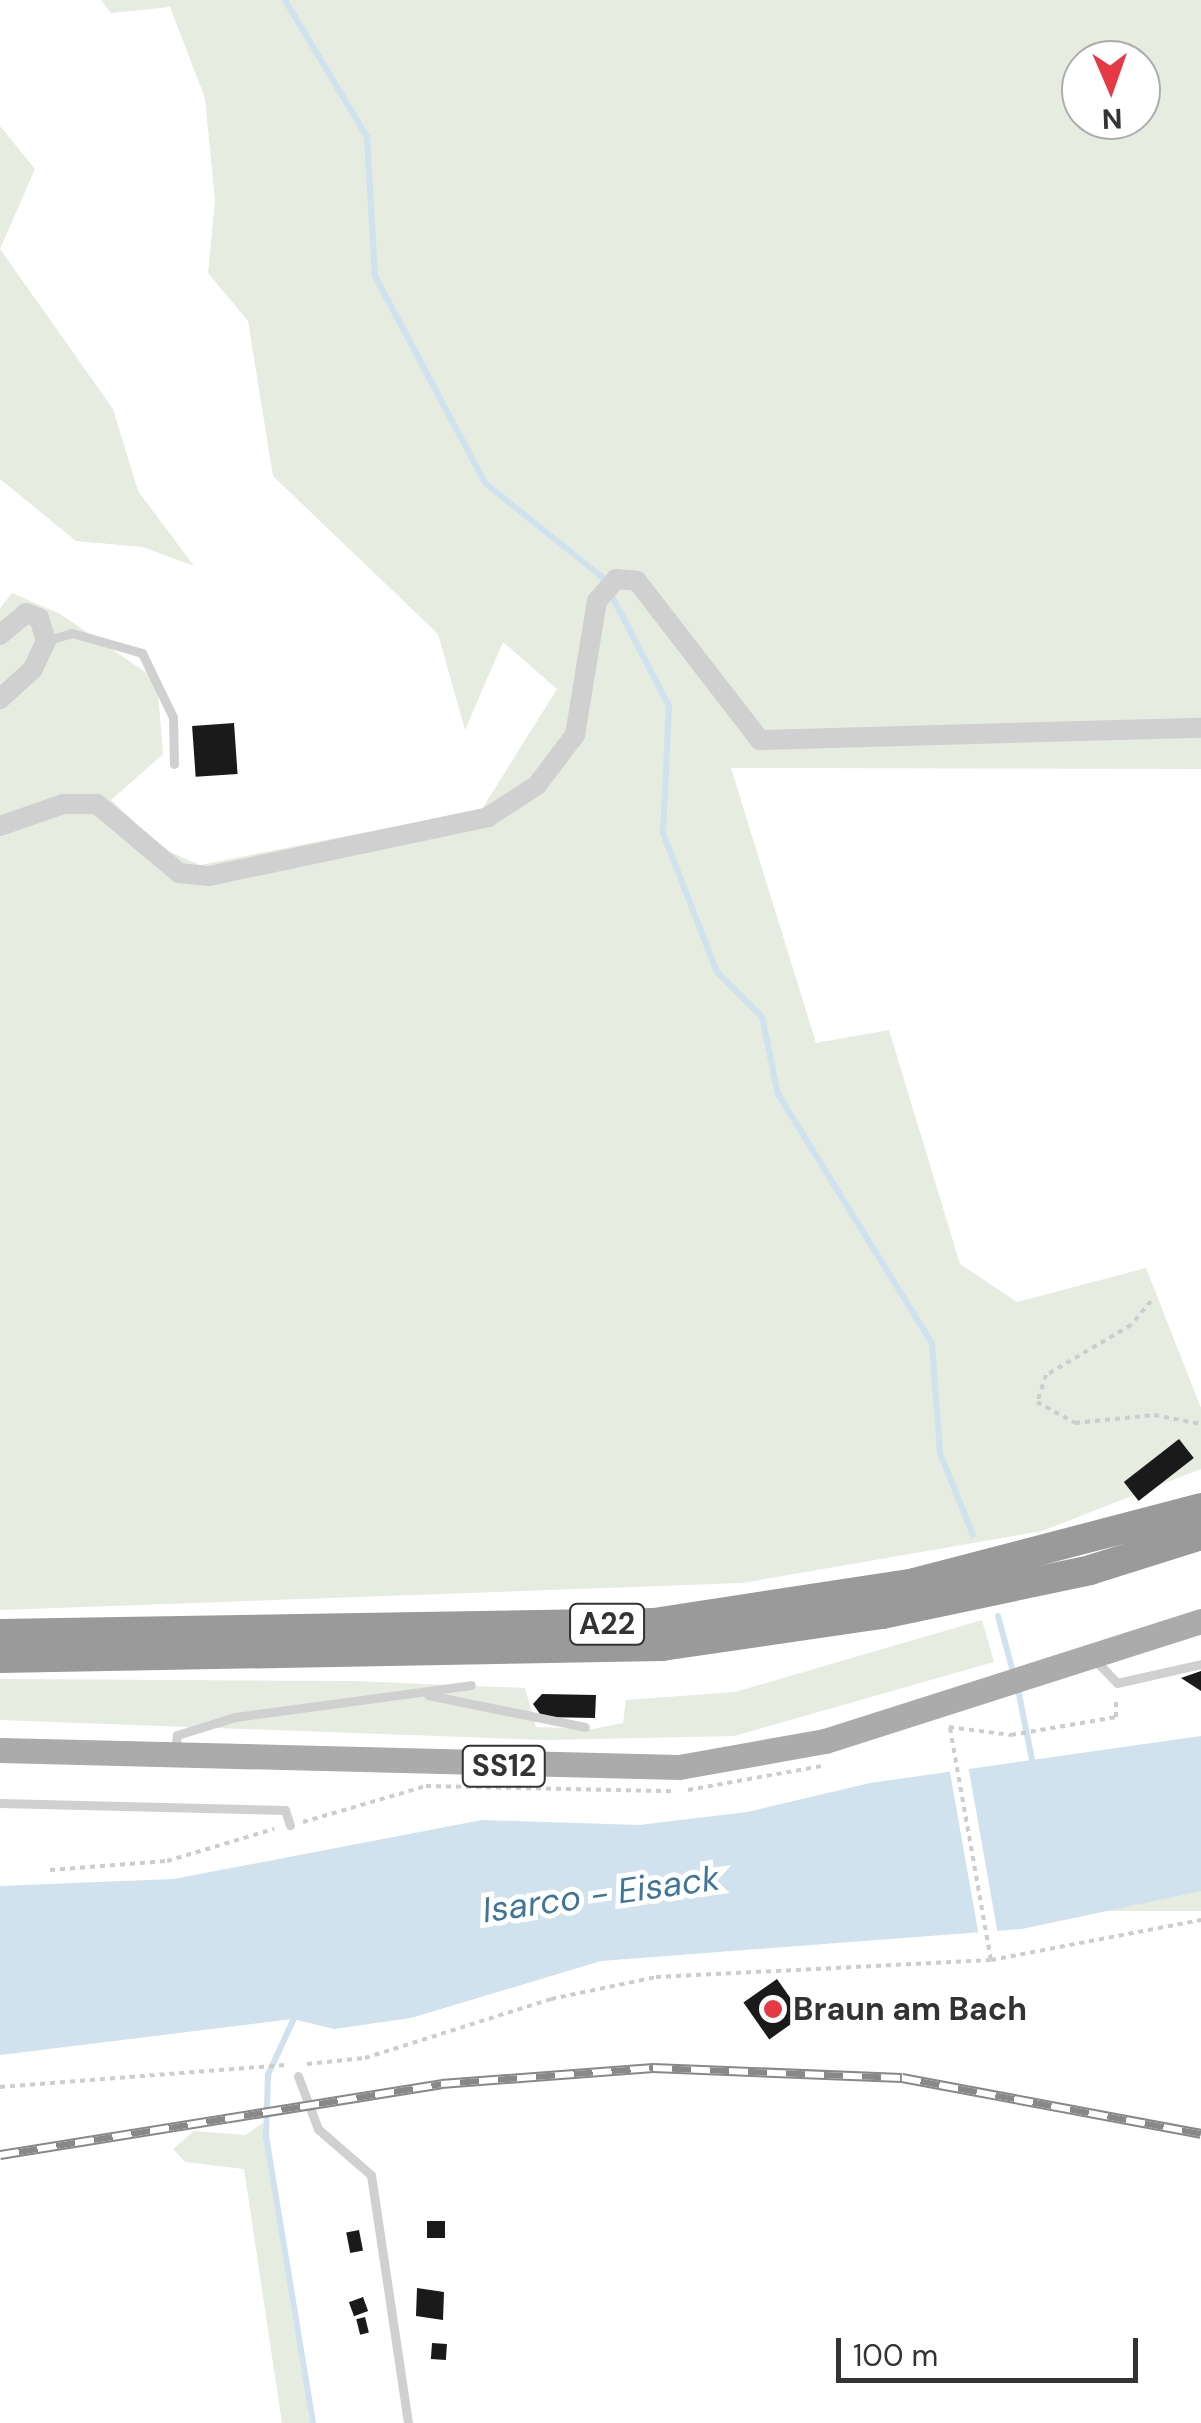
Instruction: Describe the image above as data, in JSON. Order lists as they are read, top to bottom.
{
  "streets": {
    "highway": ["A22"],
    "main road": ["SS12"]
  },
  "water": ["Isarco - Eisack"],
  "places": ["Braun am Bach"],
  "scale_bar": "100 m",
  "north": "bottom"
}
